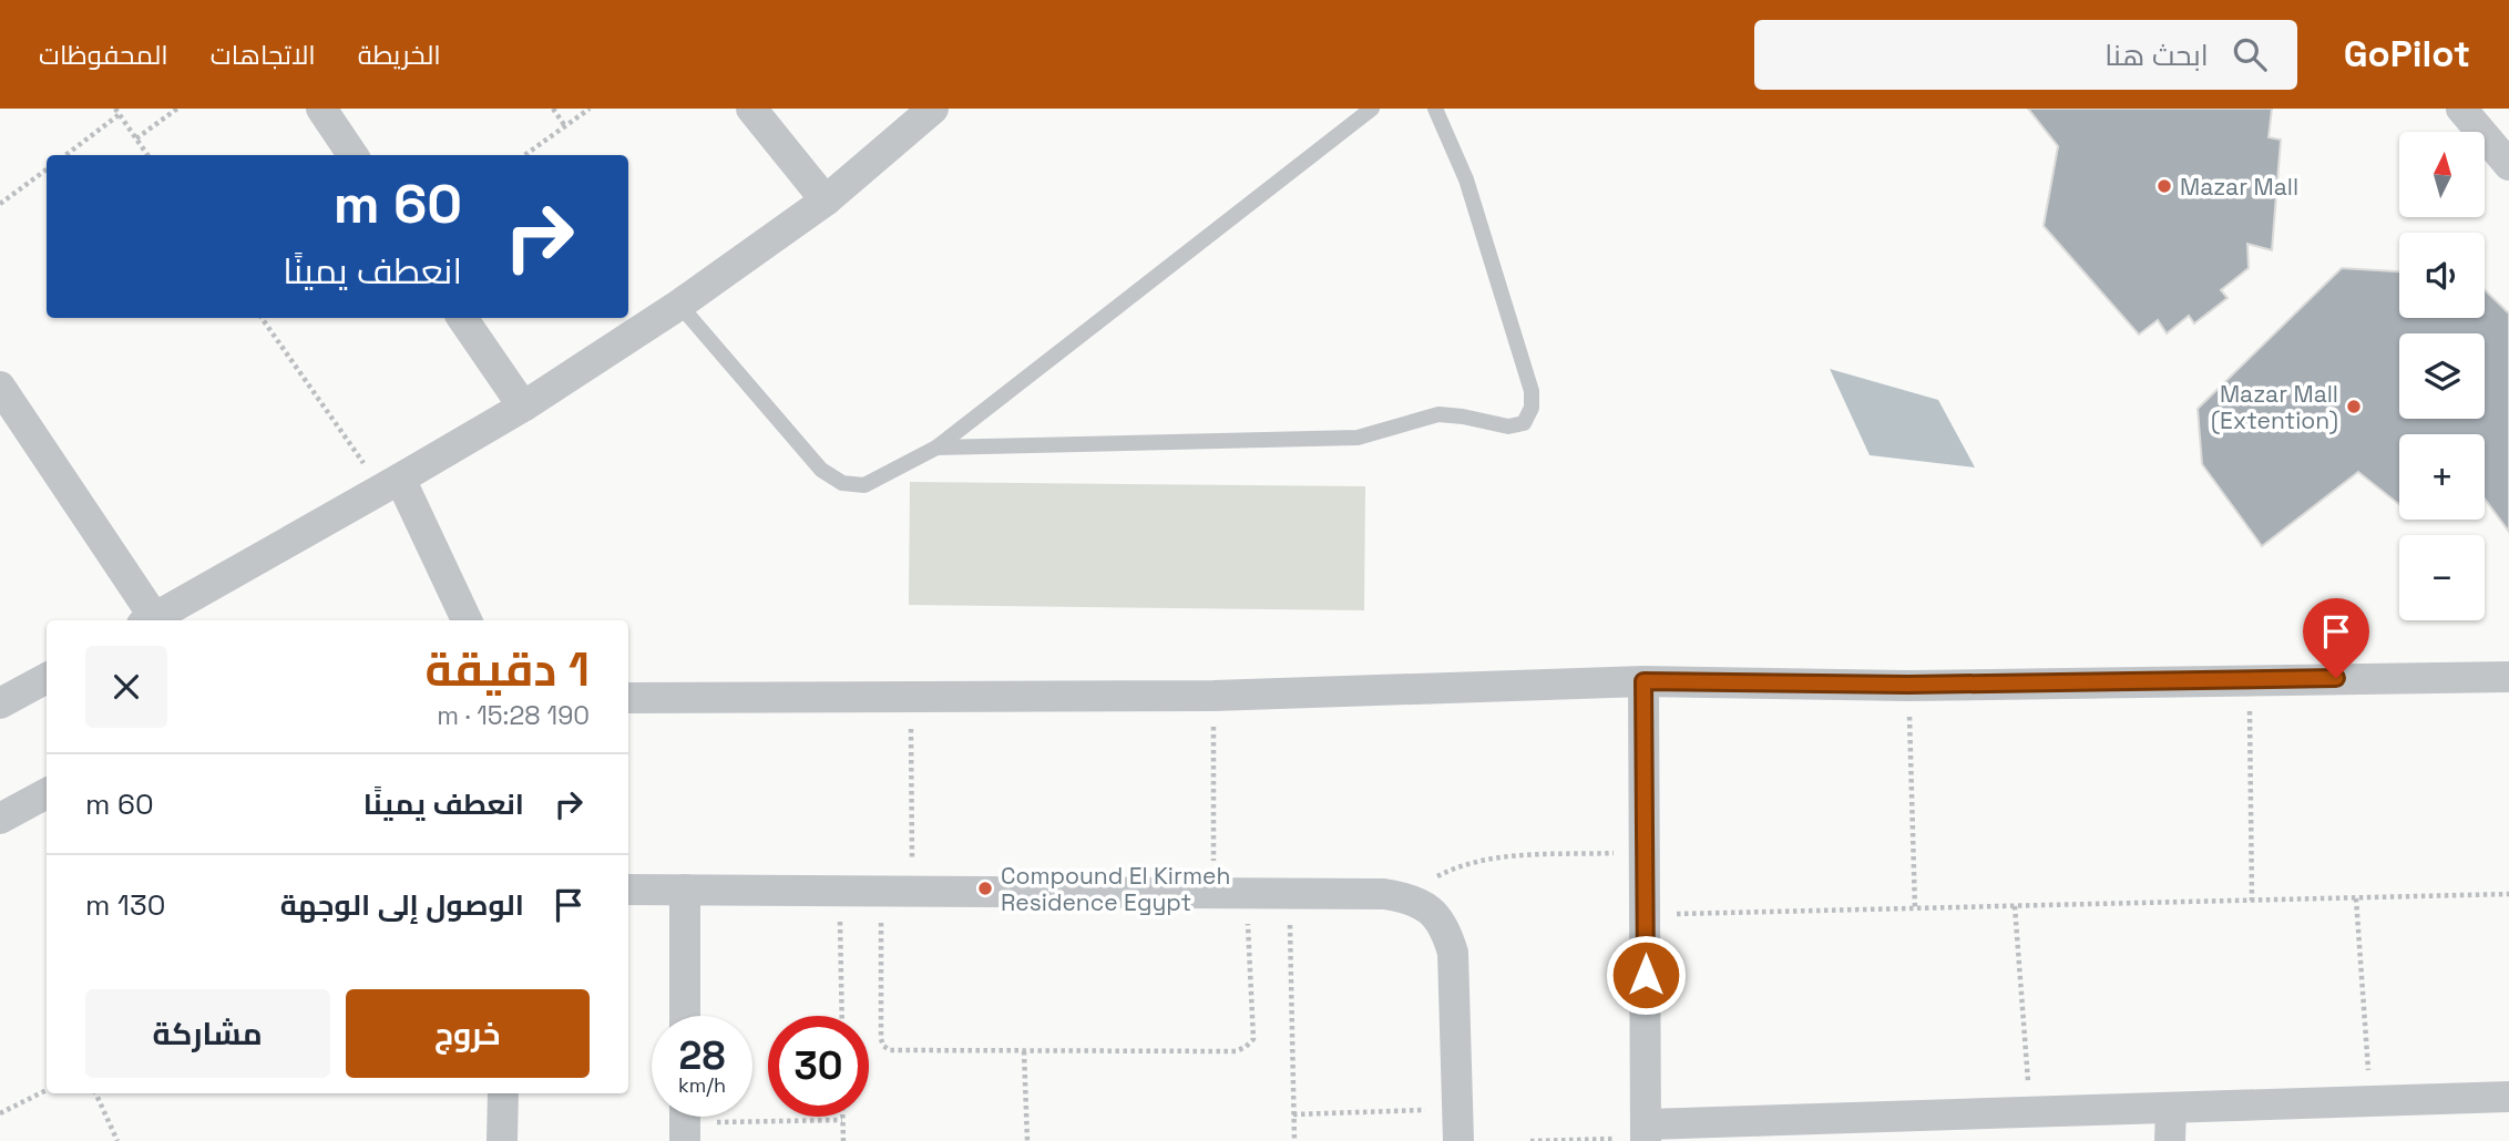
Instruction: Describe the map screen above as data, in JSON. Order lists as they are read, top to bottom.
{
  "places": ["Mazar Mall", "Mazar Mall (Extention)", "Compound El Kirmeh Residence Egypt"],
  "north": "top",
  "page": {
    "header": "GoPilot",
    "search": "ابحث هنا",
    "nav": ["الخريطة", "الاتجاهات", "المحفوظات"],
    "map_buttons": ["+", "−"],
    "turn": ["60 m", "انعطف يمينًا"],
    "heading": ["1 دقيقة", "190 m · 15:28"],
    "list": [
      {
        "name": "انعطف يمينًا",
        "value": "60 m"
      },
      {
        "name": "الوصول إلى الوجهة",
        "value": "130 m"
      }
    ],
    "buttons": ["خروج", "مشاركة"],
    "speed": "28 km/h",
    "limit": "30"
  }
}
